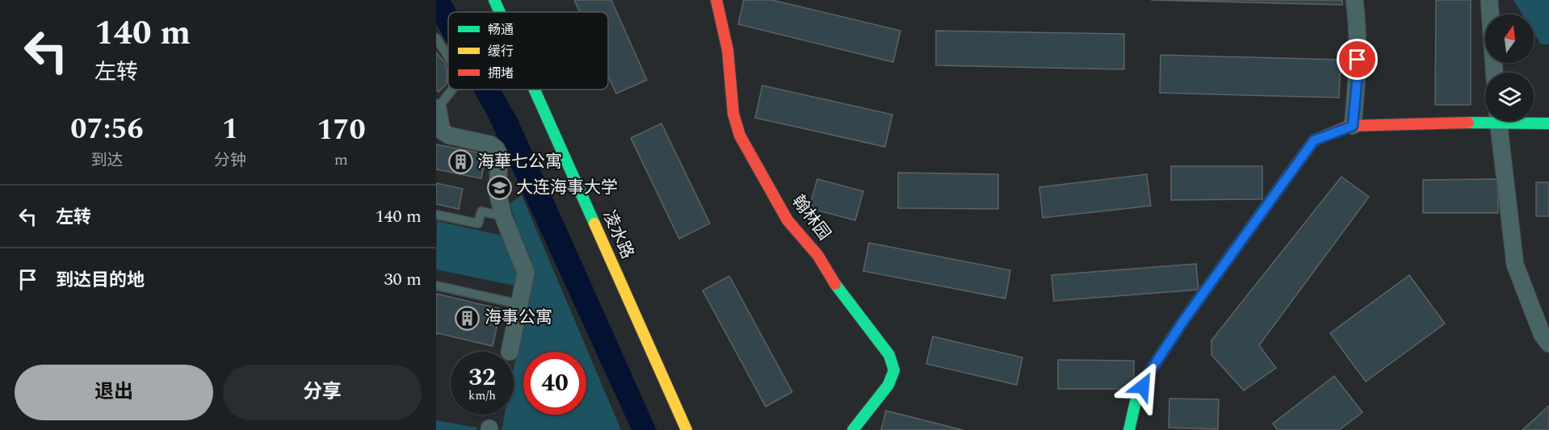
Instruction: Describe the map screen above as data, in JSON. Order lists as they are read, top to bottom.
{
  "streets": {
    "street": ["翰林园", "凌水路"]
  },
  "places": {
    "building": ["海華七公寓", "海事公寓"],
    "school or university": ["大连海事大学"]
  },
  "legend": ["畅通", "缓行", "拥堵"],
  "north": "top",
  "page": {
    "turn": ["140 m", "左转"],
    "eta": [
      "07:56",
      "到达",
      "1",
      "分钟",
      "170",
      "m"
    ],
    "list": [
      {
        "name": "左转",
        "value": "140 m"
      },
      {
        "name": "到达目的地",
        "value": "30 m"
      }
    ],
    "speed": "32 km/h",
    "limit": "40",
    "buttons": ["退出", "分享"]
  }
}
